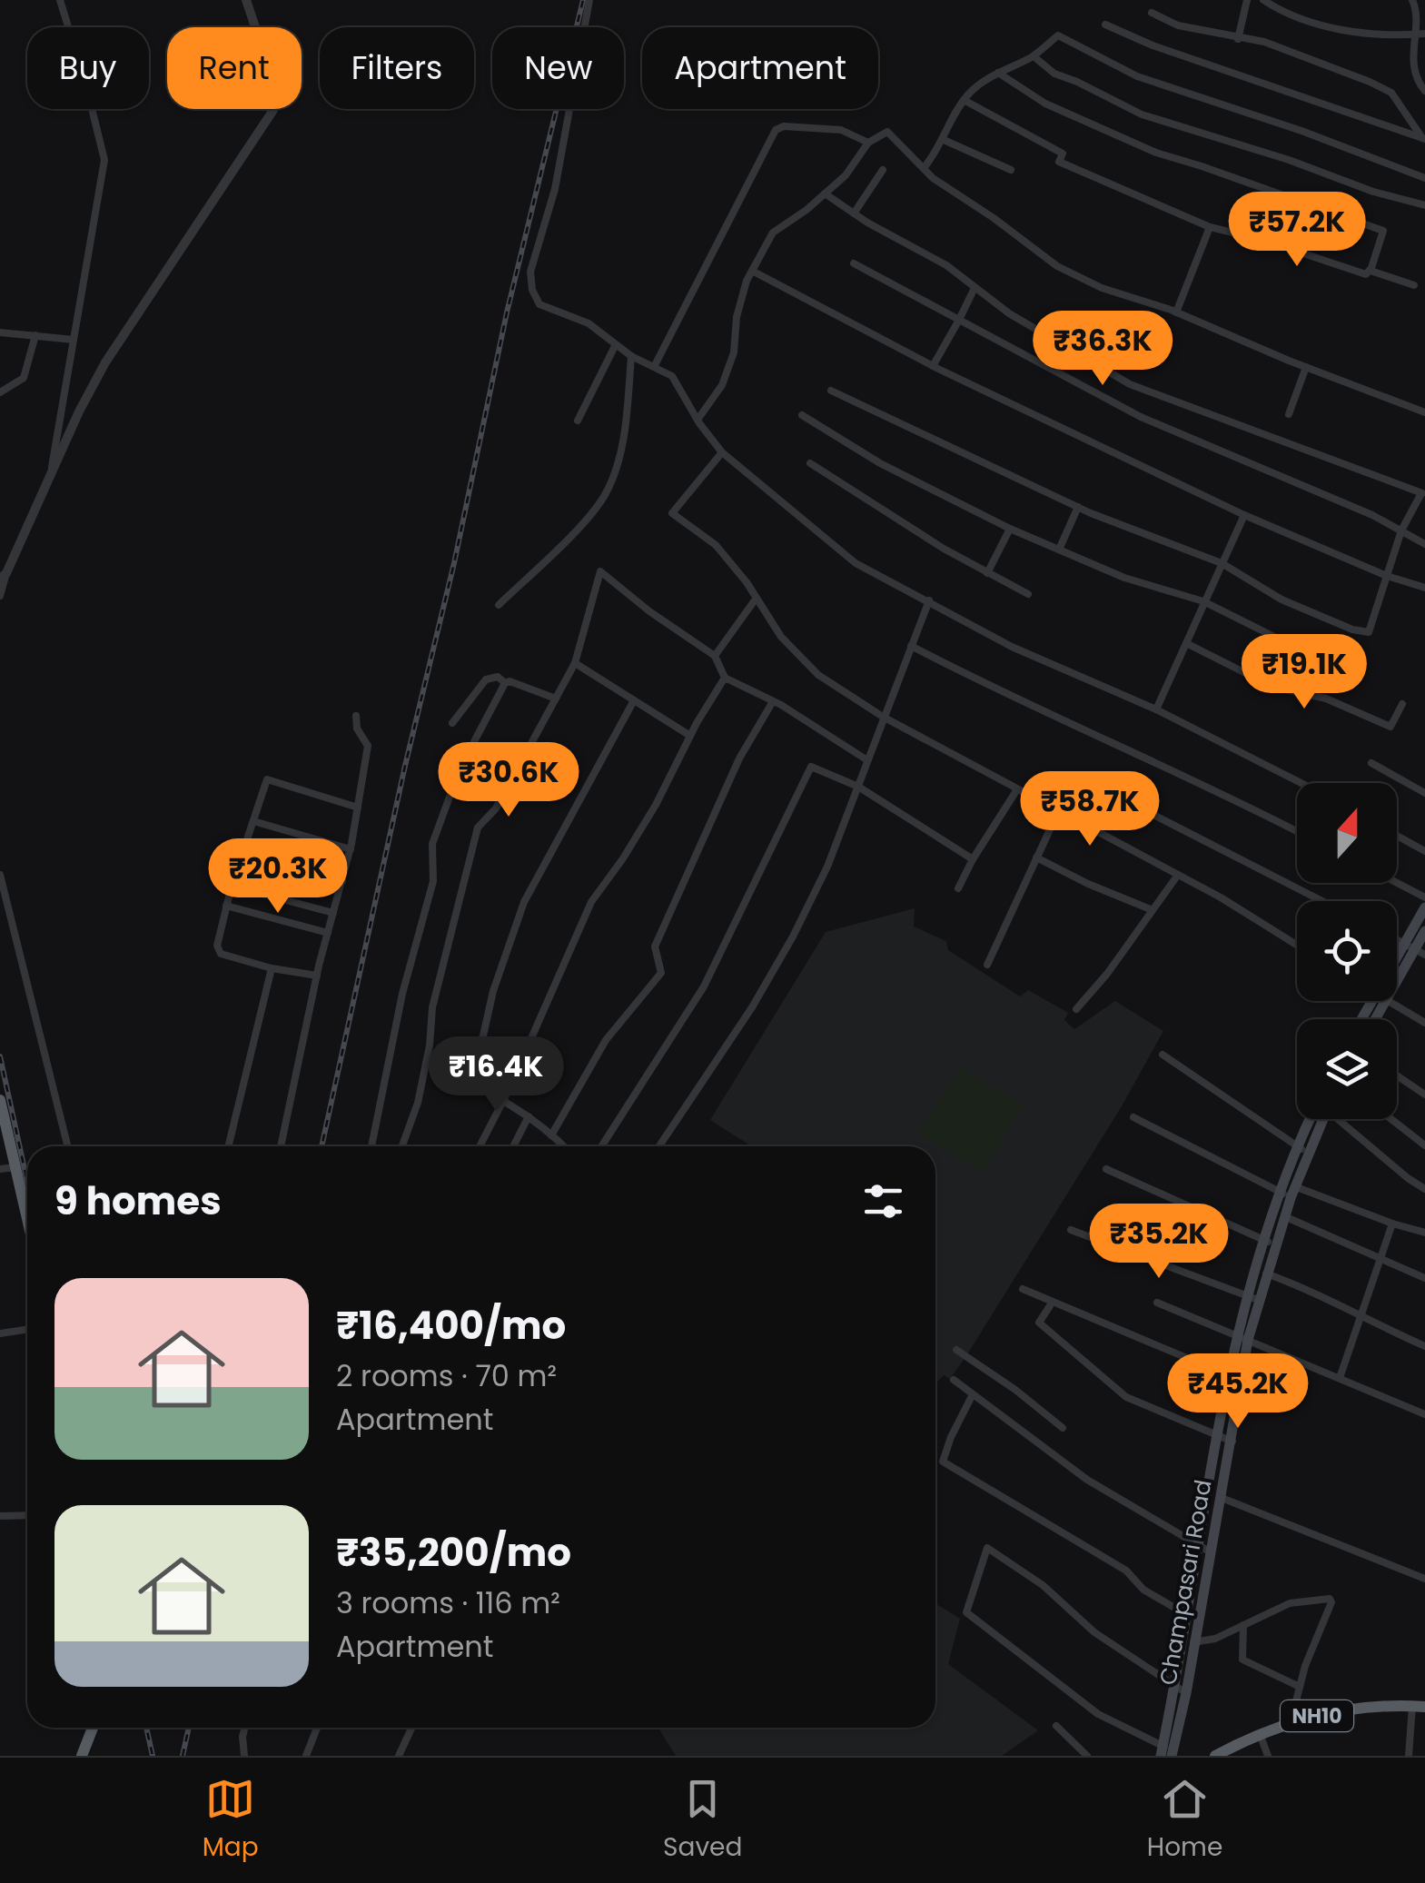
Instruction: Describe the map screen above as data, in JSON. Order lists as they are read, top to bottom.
{
  "streets": {
    "highway": ["NH10"],
    "main road": ["Champasari Road"]
  },
  "north": "top",
  "page": {
    "chip": [
      "Buy",
      "Rent",
      "Filters",
      "New",
      "Apartment"
    ],
    "price": [
      "₹57.2K",
      "₹36.3K",
      "₹19.1K",
      "₹30.6K",
      "₹58.7K",
      "₹20.3K",
      "₹16.4K",
      "₹35.2K",
      "₹45.2K"
    ],
    "heading": "9 homes",
    "list": [
      {
        "name": "₹16,400/mo",
        "note": "2 rooms · 70 m² · Apartment"
      },
      {
        "name": "₹35,200/mo",
        "note": "3 rooms · 116 m² · Apartment"
      }
    ],
    "tabs": ["Map", "Saved", "Home"]
  }
}
